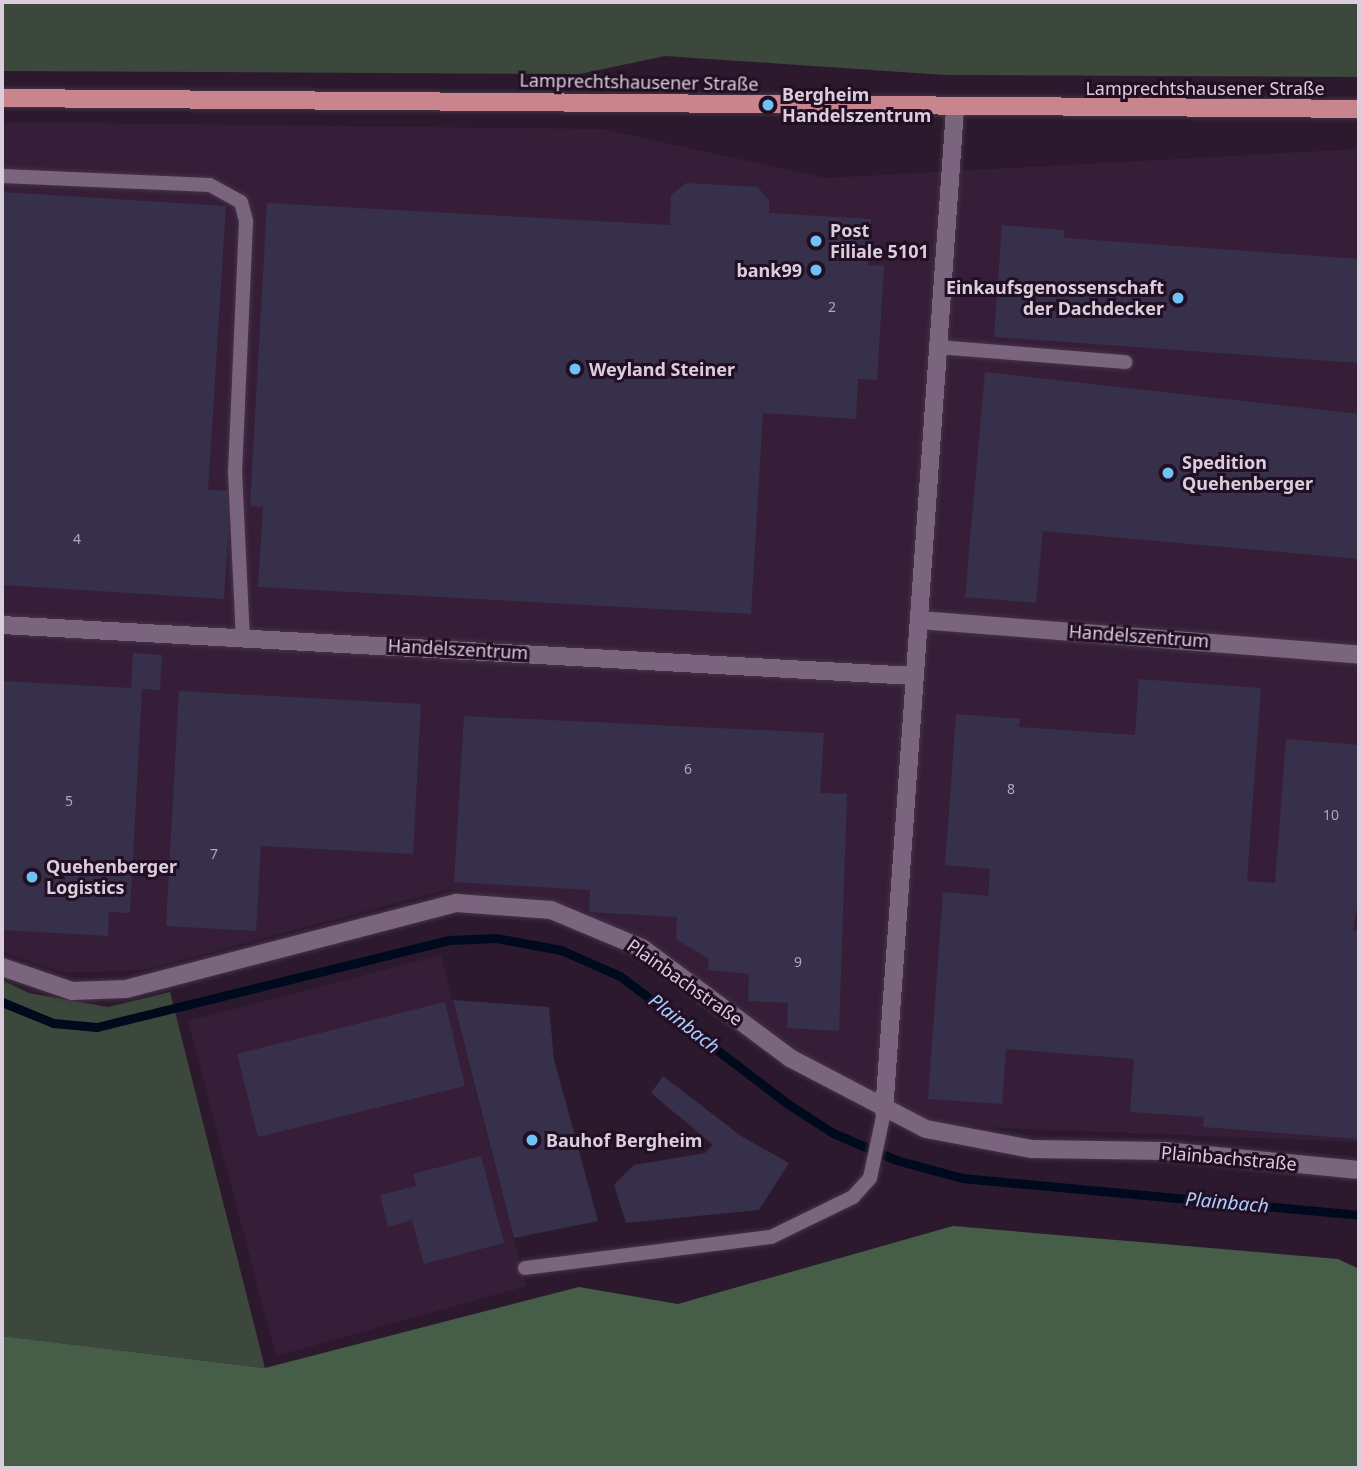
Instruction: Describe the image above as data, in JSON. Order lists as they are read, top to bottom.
{
  "streets": {
    "main road": ["Lamprechtshausener Straße"],
    "street": ["Handelszentrum", "Plainbachstraße"]
  },
  "water": ["Plainbach"],
  "places": [
    "Bergheim Handelszentrum",
    "Post Filiale 5101",
    "bank99",
    "Einkaufsgenossenschaft der Dachdecker",
    "Weyland Steiner",
    "Spedition Quehenberger",
    "Quehenberger Logistics",
    "Bauhof Bergheim"
  ],
  "house_numbers": [
    "2",
    "4",
    "6",
    "8",
    "5",
    "10",
    "7",
    "9"
  ]
}
